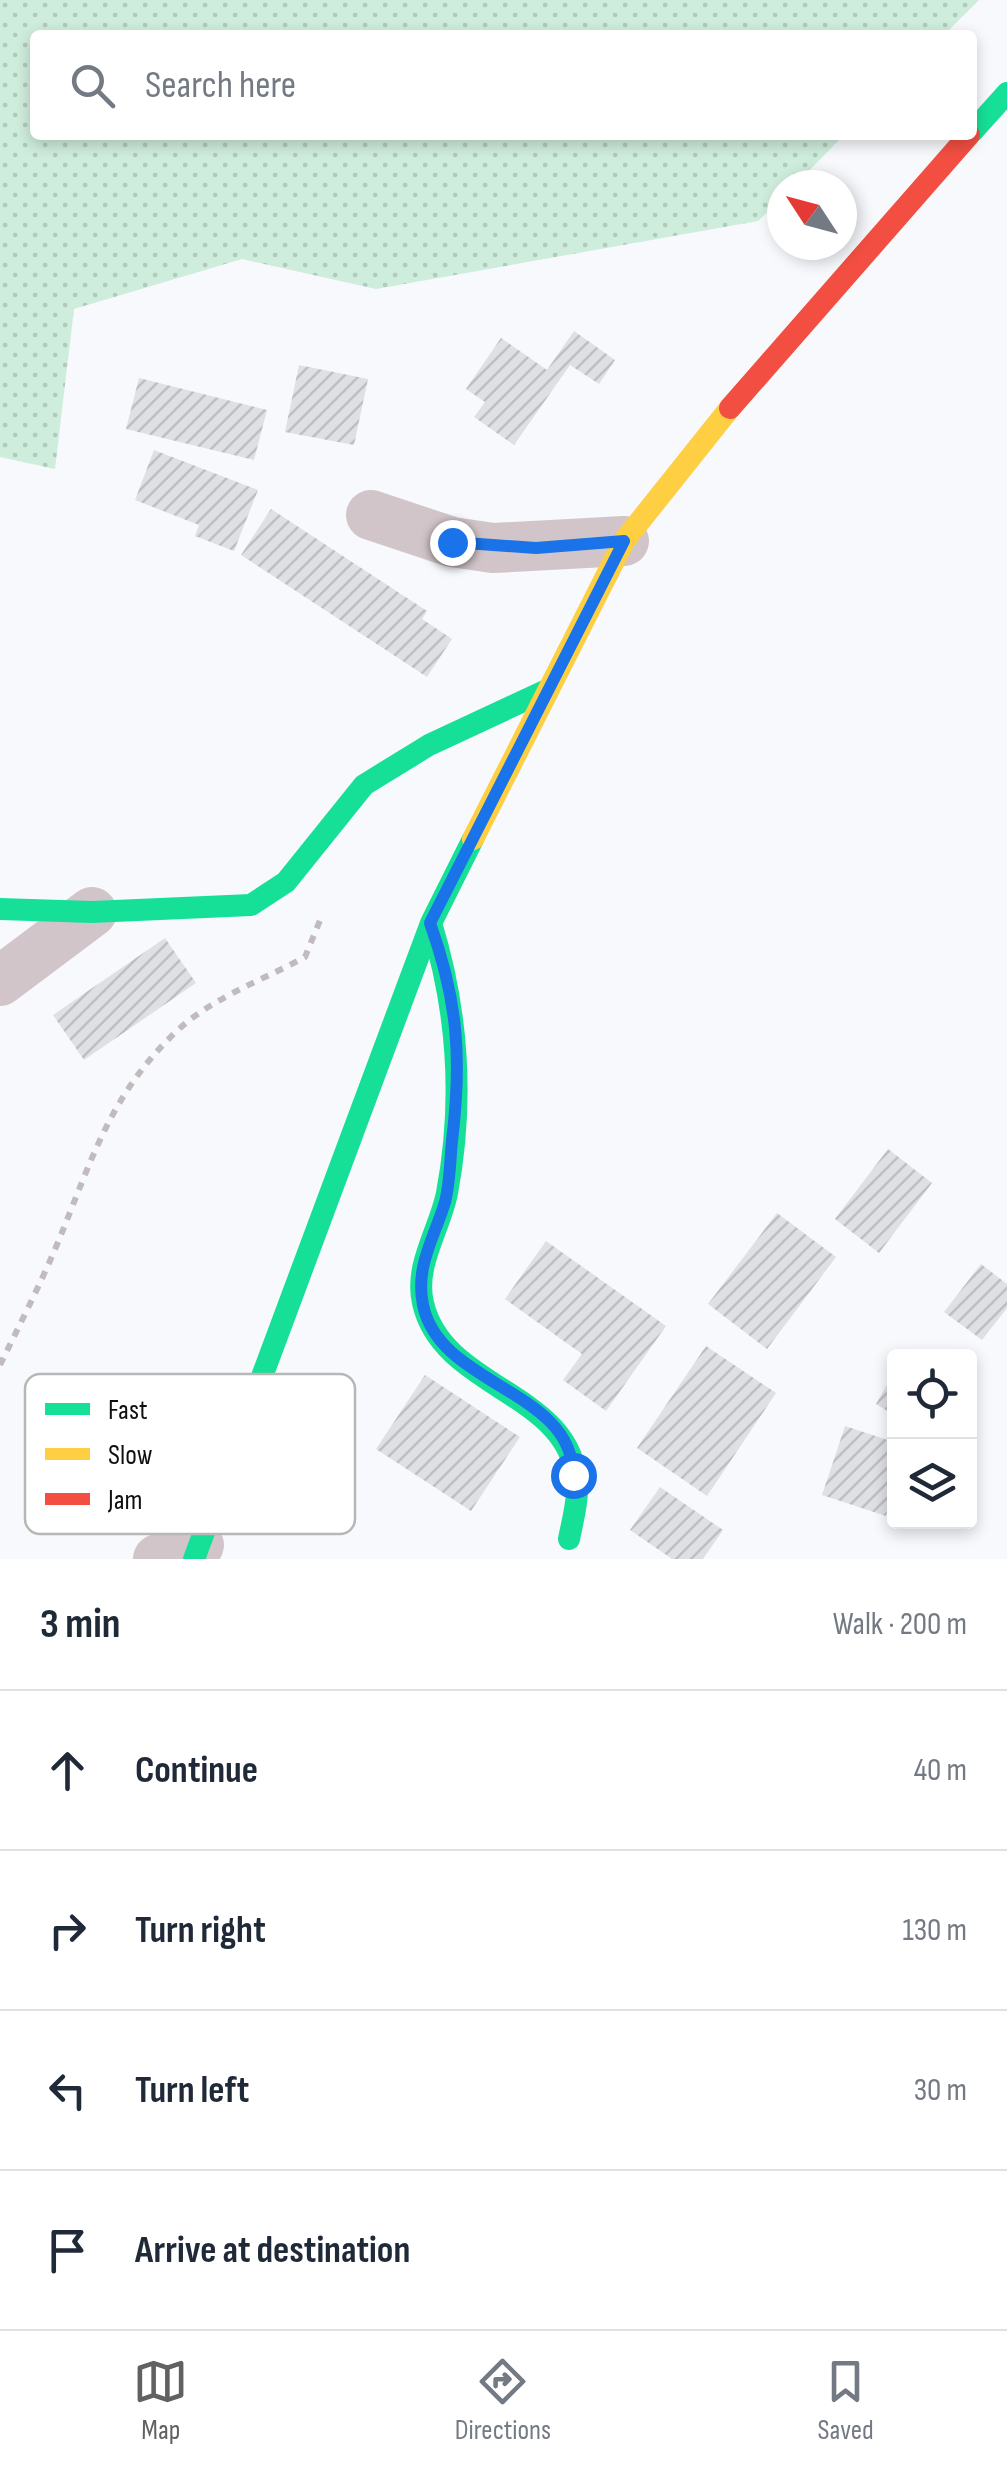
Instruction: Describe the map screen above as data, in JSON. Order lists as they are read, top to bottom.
{
  "legend": ["Fast", "Slow", "Jam"],
  "north": "top left",
  "page": {
    "search": "Search here",
    "heading": ["3 min", "Walk · 200 m"],
    "list": [
      ["Continue", "40 m"],
      ["Turn right", "130 m"],
      ["Turn left", "30 m"],
      "Arrive at destination"
    ],
    "nav": ["Map", "Directions", "Saved"]
  }
}
